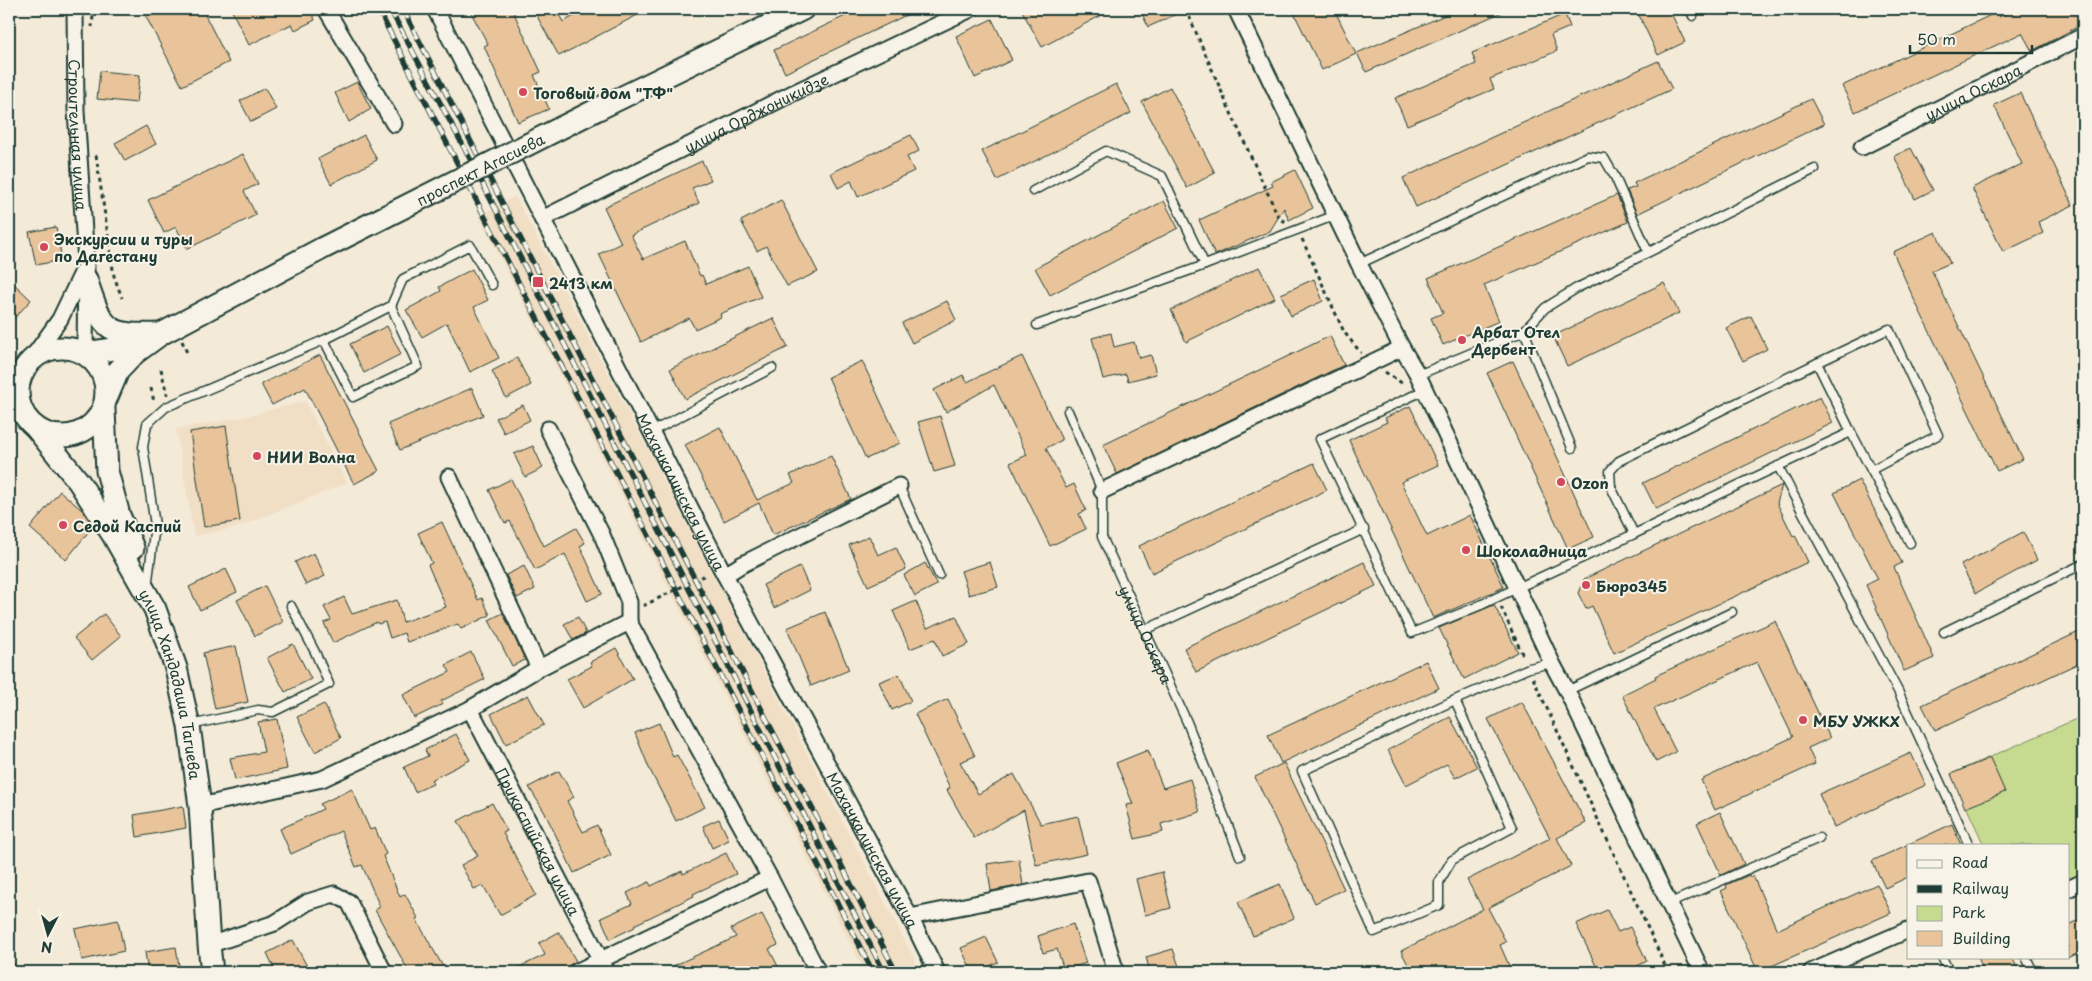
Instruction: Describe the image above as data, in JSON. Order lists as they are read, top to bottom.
{
  "streets": {
    "main road": ["проспект Агасиева", "улица Хандадаша Тагиева"],
    "street": [
      "улица Оскара",
      "улица Орджоникидзе",
      "Строительная улица",
      "Махачкалинская улица",
      "Прикаспийская улица"
    ]
  },
  "crossings": [
    ["улица Орджоникидзе", "Махачкалинская улица"],
    ["Строительная улица", "проспект Агасиева"],
    ["Строительная улица", "улица Хандадаша Тагиева"],
    ["проспект Агасиева", "улица Хандадаша Тагиева"]
  ],
  "places": {
    "other": [
      "Тоговый дом \"ТФ\"",
      "Экскурсии и туры по Дагестану",
      "Арбат Отел Дербент",
      "НИИ Волна",
      "Ozon",
      "Седой Каспий",
      "Шоколадница",
      "Бюро345",
      "МБУ УЖКХ"
    ],
    "transit": ["2413 км"]
  },
  "legend": [
    "Road",
    "Railway",
    "Park",
    "Building"
  ],
  "scale_bar": "50 m",
  "north": "bottom"
}
